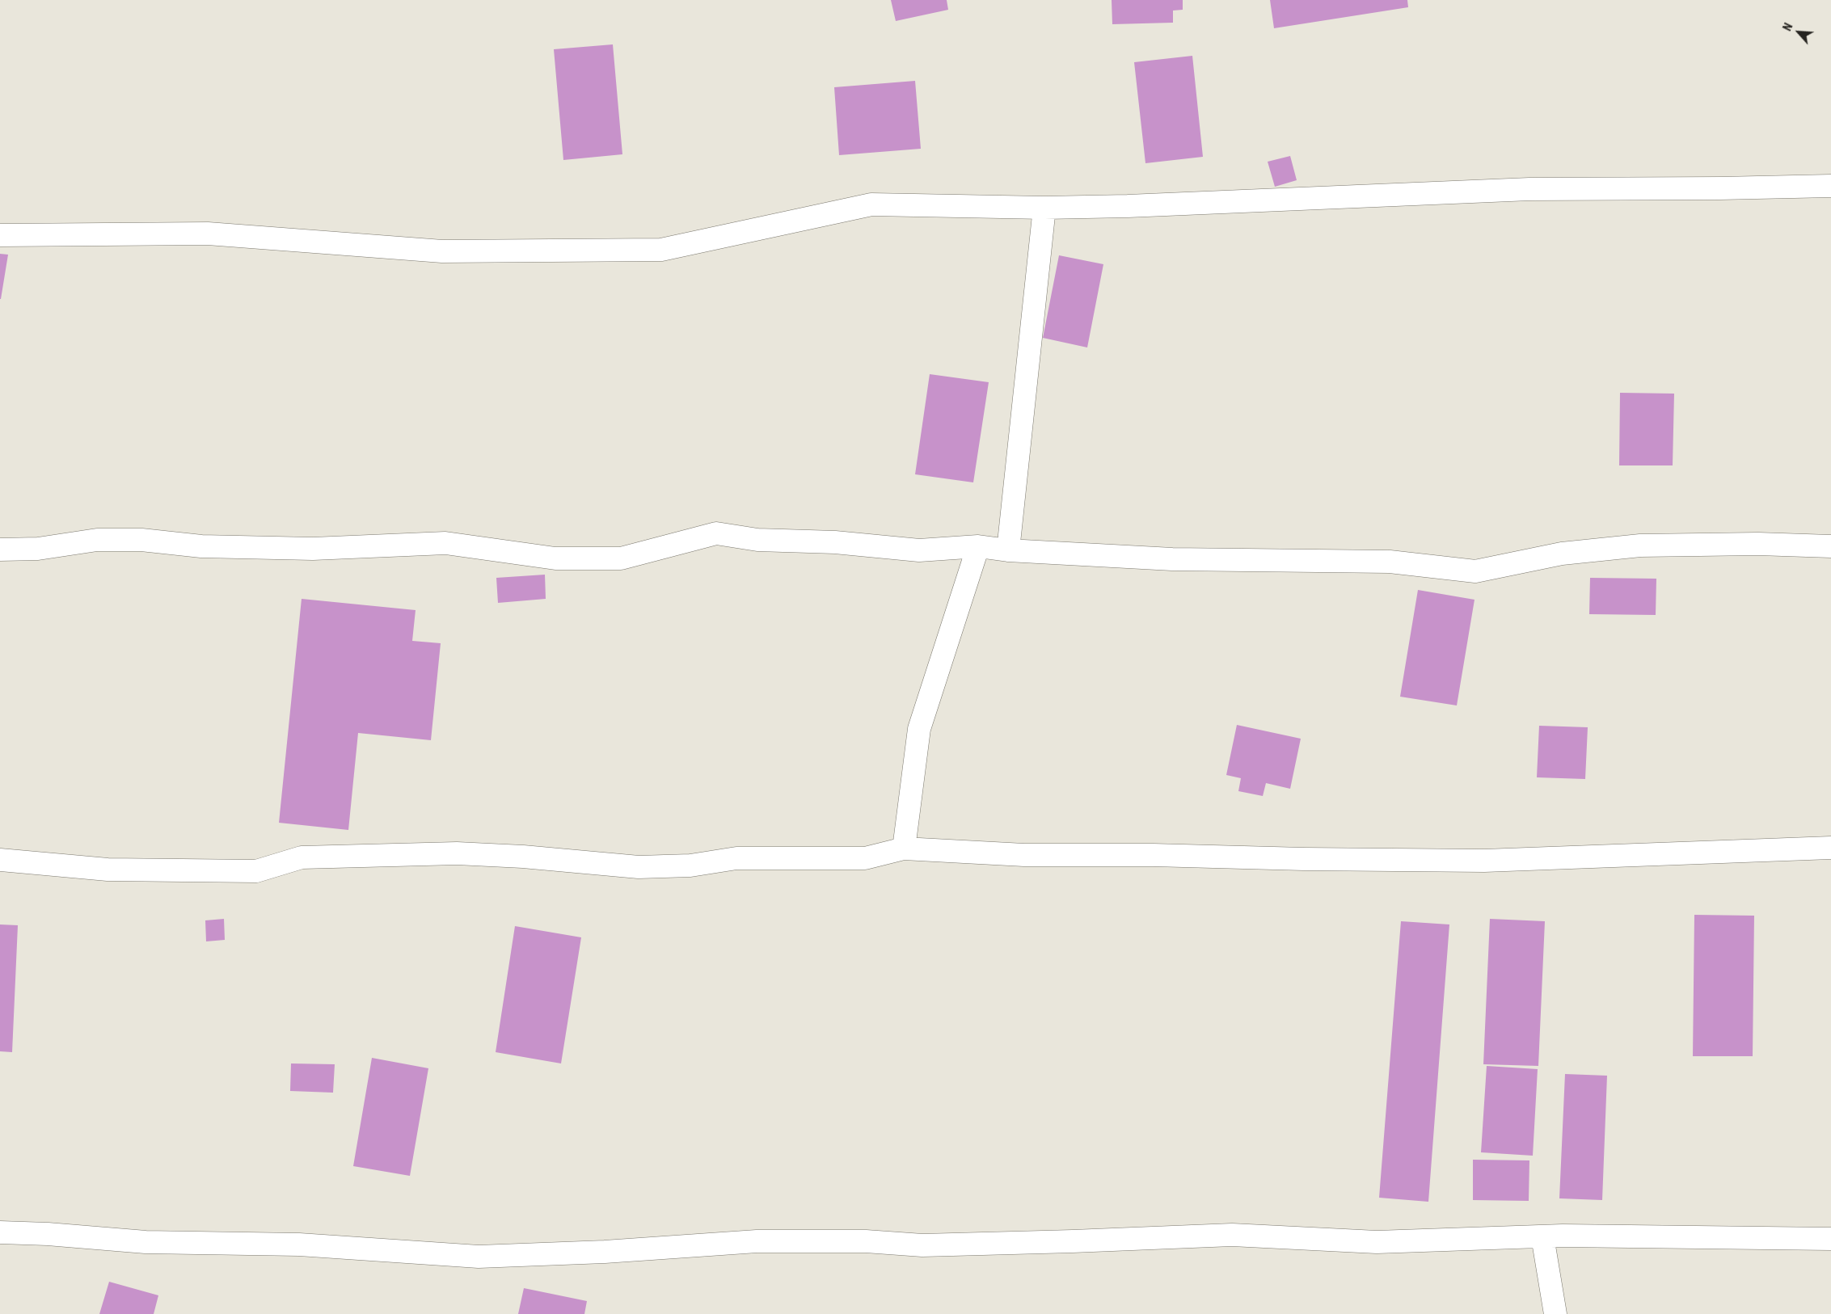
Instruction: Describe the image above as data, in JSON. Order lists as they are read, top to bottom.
{
  "north": "top left"
}
